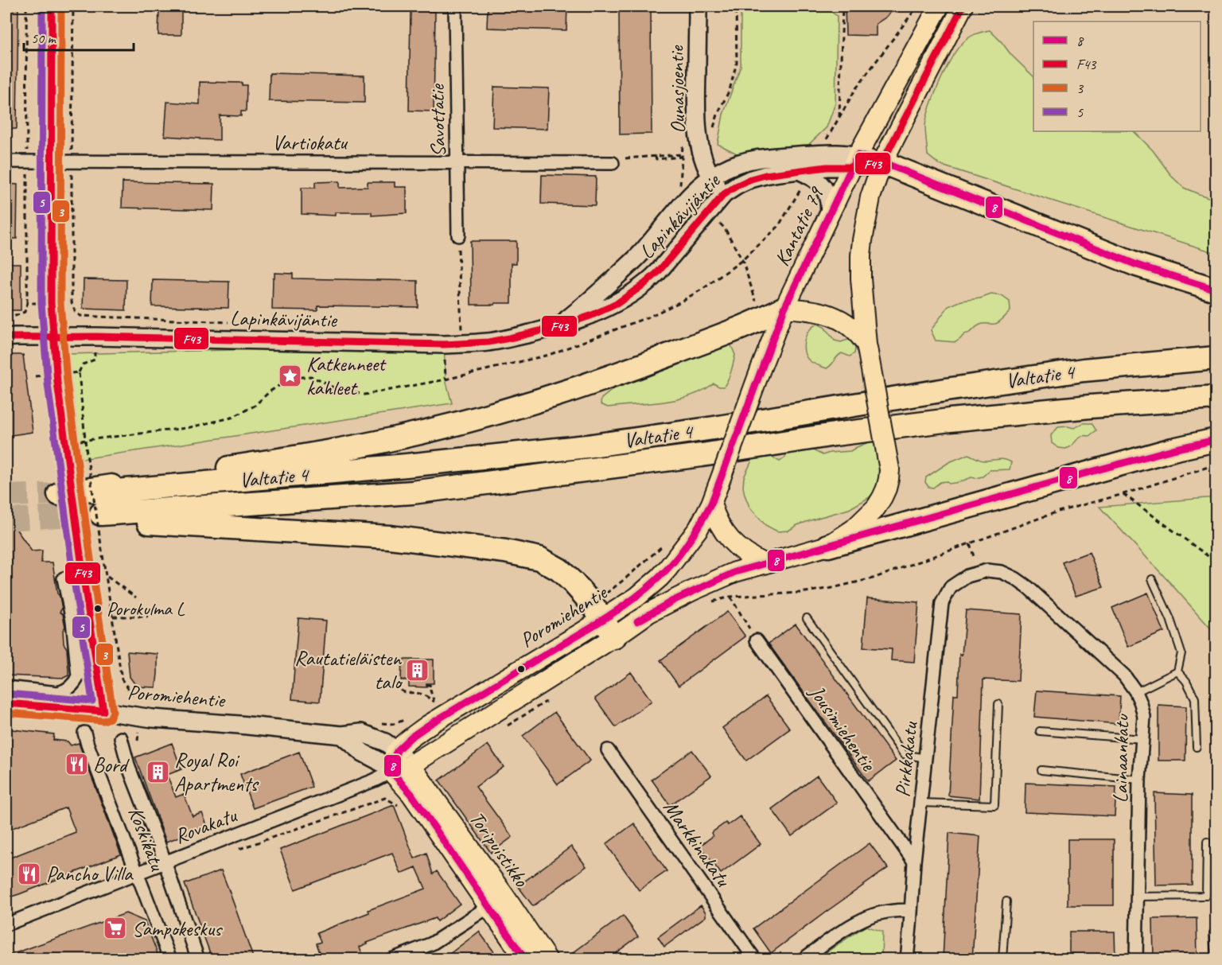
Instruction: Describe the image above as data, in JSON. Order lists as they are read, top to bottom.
{
  "streets": {
    "highway": ["Valtatie 4"],
    "main road": [
      "Ounasjoentie",
      "Lapinkävijäntie",
      "Kantatie 79",
      "Poromiehentie",
      "Toripuistikko"
    ],
    "street": [
      "Savottatie",
      "Vartiokatu",
      "Jousimiehentie",
      "Lainaankatu",
      "Pirkkakatu",
      "Rovakatu",
      "Koskikatu",
      "Markkinakatu"
    ]
  },
  "crossings": [
    ["Ounasjoentie", "Lapinkävijäntie"],
    ["Savottatie", "Vartiokatu"],
    ["Lapinkävijäntie", "Kantatie 79"],
    ["Kantatie 79", "Poromiehentie"],
    ["Poromiehentie", "Rovakatu"],
    ["Poromiehentie", "Toripuistikko"],
    ["Jousimiehentie", "Pirkkakatu"],
    ["Lainaankatu", "Pirkkakatu"],
    ["Rovakatu", "Koskikatu"],
    ["Rovakatu", "Toripuistikko"]
  ],
  "places": {
    "place": ["Katkenneet kahleet"],
    "other": ["Porokulma L"],
    "building": ["Rautatieläisten talo", "Royal Roi Apartments"],
    "restaurant": ["Bord", "Pancho Villa"],
    "supermarket": ["Sampokeskus"]
  },
  "lines": [
    "transit line F43",
    "transit line 3",
    "transit line 5",
    "transit line 8"
  ],
  "legend": [
    "8",
    "F43",
    "3",
    "5"
  ],
  "scale_bar": "50 m"
}
